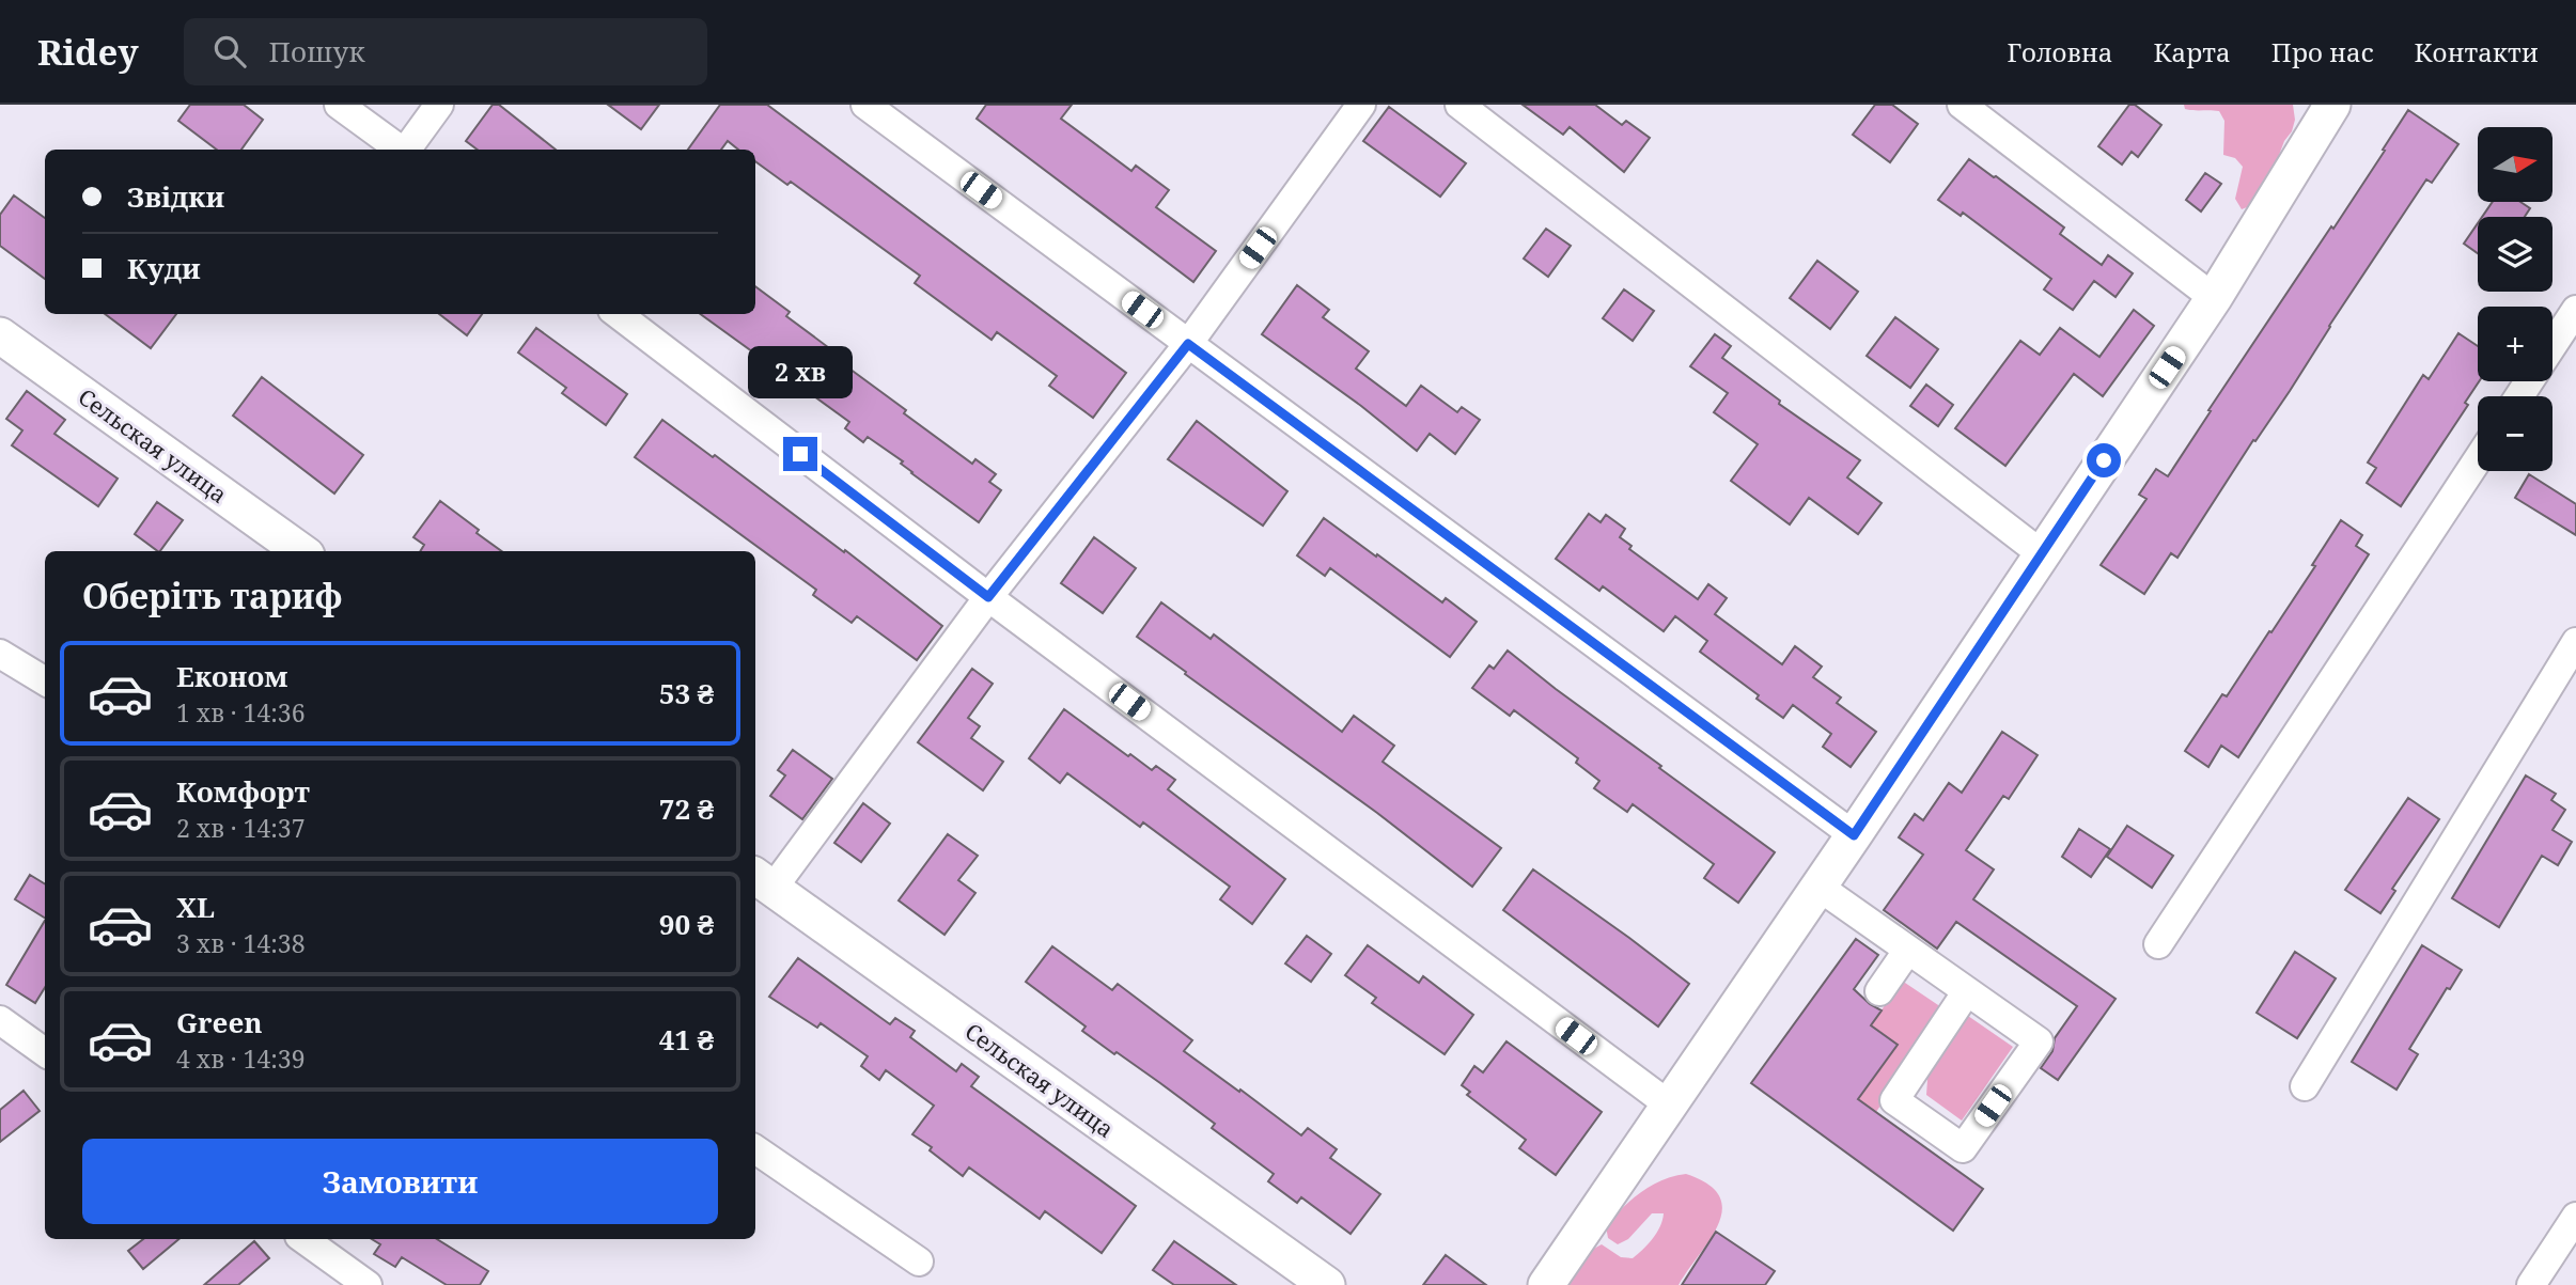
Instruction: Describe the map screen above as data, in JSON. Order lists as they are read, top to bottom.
{
  "streets": {
    "main road": ["Сельская улица"]
  },
  "north": "right",
  "page": {
    "header": "Ridey",
    "search": "Пошук",
    "nav": [
      "Головна",
      "Карта",
      "Про нас",
      "Контакти"
    ],
    "map_buttons": ["+", "−"],
    "banner": ["Звідки", "Куди"],
    "bubble": "2 хв",
    "heading": "Оберіть тариф",
    "list": [
      {
        "name": "Економ",
        "note": "1 хв · 14:36",
        "value": "53 ₴"
      },
      {
        "name": "Комфорт",
        "note": "2 хв · 14:37",
        "value": "72 ₴"
      },
      {
        "name": "XL",
        "note": "3 хв · 14:38",
        "value": "90 ₴"
      },
      {
        "name": "Green",
        "note": "4 хв · 14:39",
        "value": "41 ₴"
      }
    ],
    "buttons": "Замовити"
  }
}
